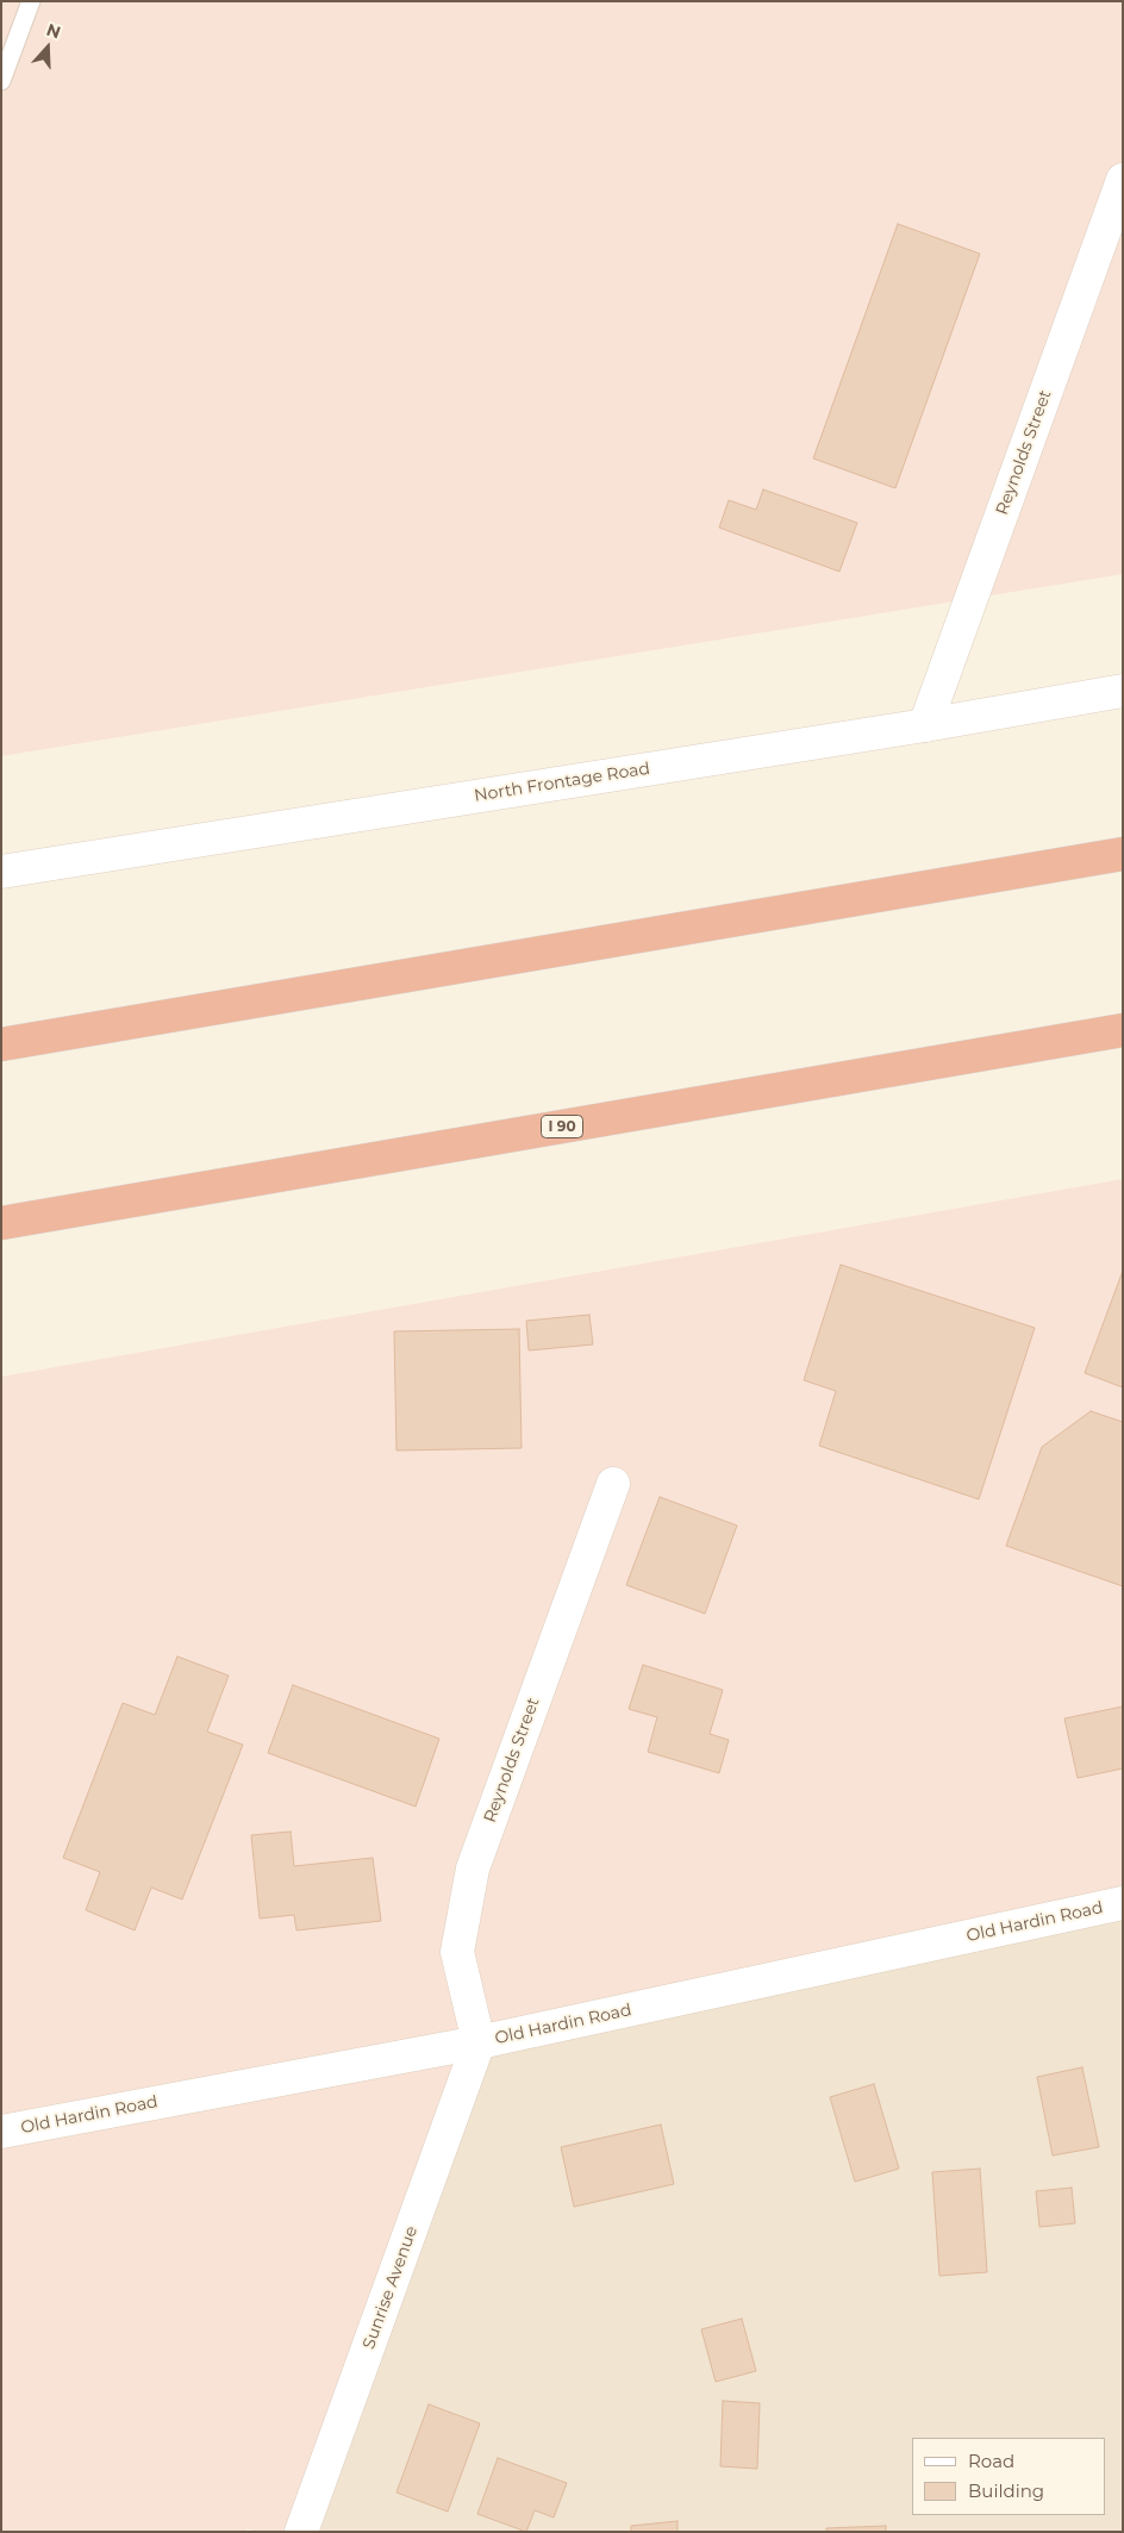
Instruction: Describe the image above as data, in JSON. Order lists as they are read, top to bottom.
{
  "streets": {
    "highway": ["I 90"],
    "street": [
      "Reynolds Street",
      "North Frontage Road",
      "Old Hardin Road",
      "Sunrise Avenue"
    ]
  },
  "crossings": [
    ["Reynolds Street", "North Frontage Road"],
    ["Reynolds Street", "Old Hardin Road"],
    ["Reynolds Street", "Sunrise Avenue"],
    ["Old Hardin Road", "Sunrise Avenue"]
  ],
  "legend": ["Road", "Building"],
  "north": "top"
}
